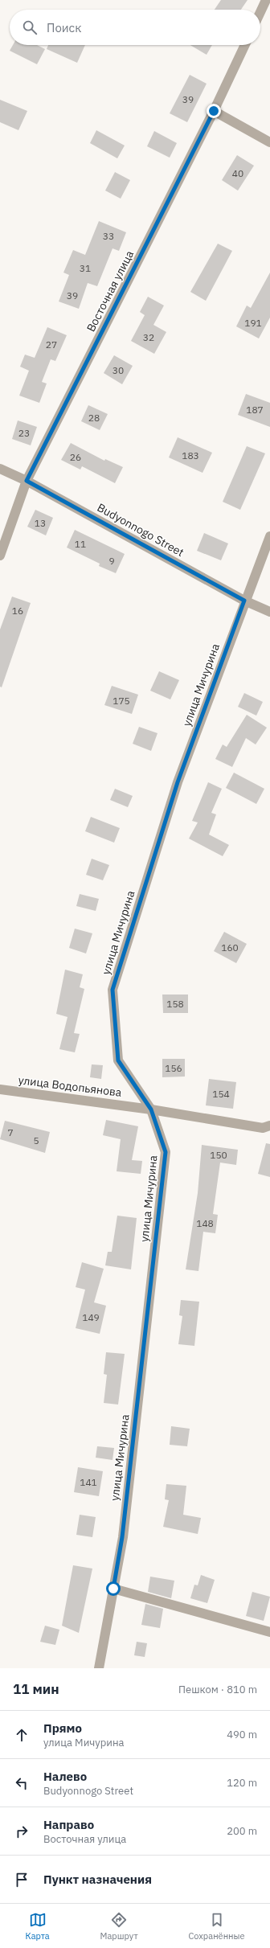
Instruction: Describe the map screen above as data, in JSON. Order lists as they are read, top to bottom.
{
  "streets": {
    "street": [
      "Восточная улица",
      "Budyonnogo Street",
      "улица Мичурина",
      "улица Водопьянова"
    ]
  },
  "crossings": [
    ["Восточная улица", "Budyonnogo Street"],
    ["Budyonnogo Street", "улица Мичурина"],
    ["улица Мичурина", "улица Водопьянова"]
  ],
  "house_numbers": [
    "39",
    "40",
    "33",
    "31",
    "39",
    "191",
    "32",
    "27",
    "30",
    "187",
    "28",
    "23",
    "183",
    "26",
    "13",
    "11",
    "9",
    "16",
    "175",
    "160",
    "158",
    "156",
    "154",
    "7",
    "5",
    "150",
    "148",
    "149",
    "141"
  ],
  "page": {
    "search": "Поиск",
    "heading": ["11 мин", "Пешком · 810 m"],
    "list": [
      ["Прямо", "улица Мичурина", "490 m"],
      ["Налево", "Budyonnogo Street", "120 m"],
      ["Направо", "Восточная улица", "200 m"],
      "Пункт назначения"
    ],
    "nav": ["Карта", "Маршрут", "Сохранённые"]
  }
}
